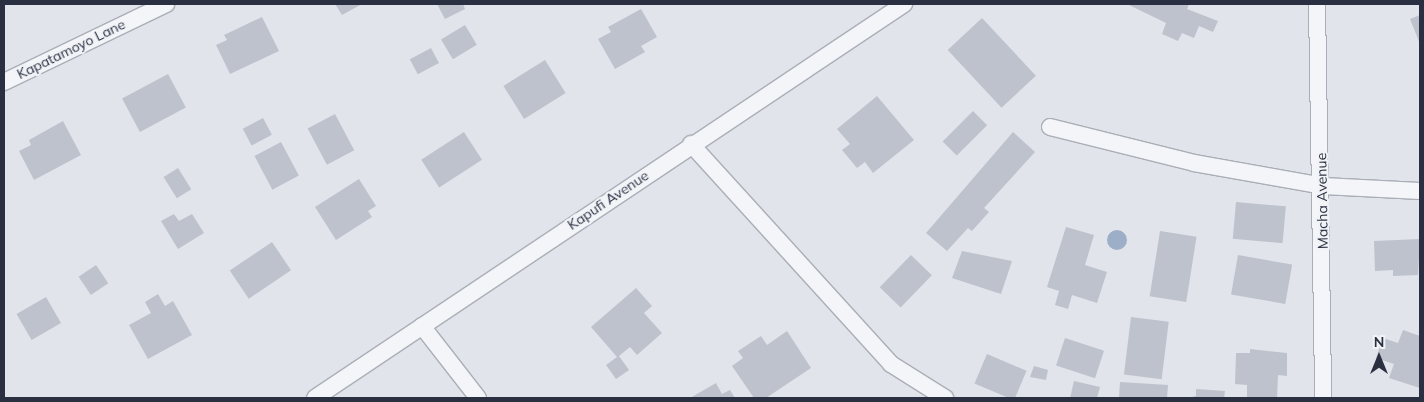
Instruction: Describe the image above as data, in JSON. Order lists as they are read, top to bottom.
{
  "streets": {
    "street": ["Kapatamoyo Lane", "Kapufi Avenue", "Macha Avenue"]
  },
  "north": "top"
}
